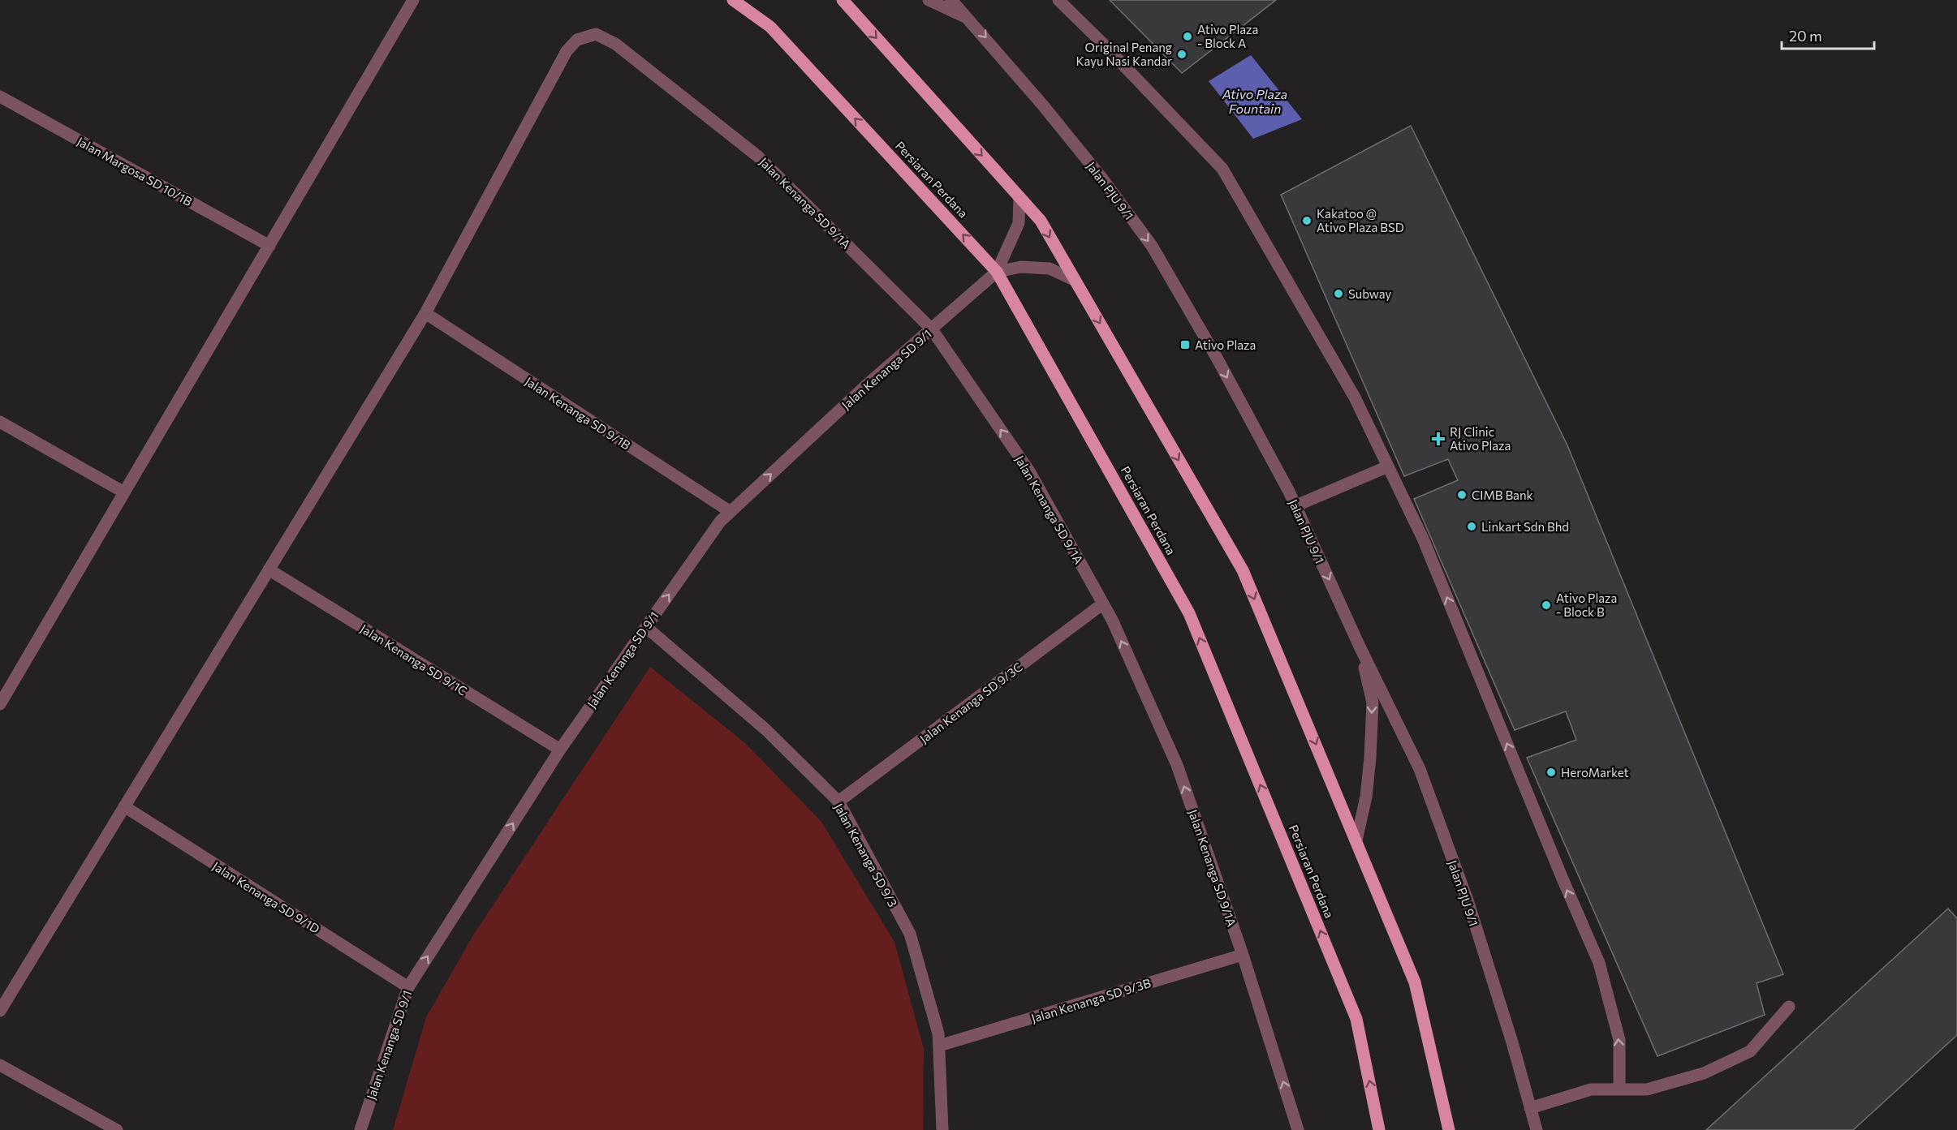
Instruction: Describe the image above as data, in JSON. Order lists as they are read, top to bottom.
{
  "streets": {
    "main road": ["Persiaran Perdana"],
    "street": [
      "Jalan Margosa SD 10/1B",
      "Jalan PJU 9/1",
      "Jalan Kenanga SD 9/1A",
      "Jalan Kenanga SD 9/1",
      "Jalan Kenanga SD 9/1B",
      "Jalan Kenanga SD 9/1C",
      "Jalan Kenanga SD 9/3C",
      "Jalan Kenanga SD 9/3",
      "Jalan Kenanga SD 9/1D",
      "Jalan Kenanga SD 9/3B"
    ]
  },
  "crossings": [
    ["Persiaran Perdana", "Jalan Kenanga SD 9/1"],
    ["Jalan Kenanga SD 9/1A", "Jalan Kenanga SD 9/1"],
    ["Jalan Kenanga SD 9/1A", "Jalan Kenanga SD 9/1B"],
    ["Jalan Kenanga SD 9/1A", "Jalan Kenanga SD 9/3C"],
    ["Jalan Kenanga SD 9/1A", "Jalan Kenanga SD 9/3B"],
    ["Jalan Kenanga SD 9/1", "Jalan Kenanga SD 9/1B"],
    ["Jalan Kenanga SD 9/1", "Jalan Kenanga SD 9/1C"],
    ["Jalan Kenanga SD 9/1", "Jalan Kenanga SD 9/3"],
    ["Jalan Kenanga SD 9/1", "Jalan Kenanga SD 9/1D"],
    ["Jalan Kenanga SD 9/3C", "Jalan Kenanga SD 9/3"],
    ["Jalan Kenanga SD 9/3", "Jalan Kenanga SD 9/3B"]
  ],
  "one_way": ["Jalan Kenanga SD 9/1A", "Jalan Kenanga SD 9/1"],
  "water": ["Ativo Plaza Fountain"],
  "places": {
    "other": [
      "Ativo Plaza - Block A",
      "Original Penang Kayu Nasi Kandar",
      "Kakatoo @ Ativo Plaza BSD",
      "Subway",
      "CIMB Bank",
      "Linkart Sdn Bhd",
      "Ativo Plaza - Block B",
      "HeroMarket"
    ],
    "transit": ["Ativo Plaza"],
    "health": ["RJ Clinic Ativo Plaza"]
  },
  "scale_bar": "20 m"
}
